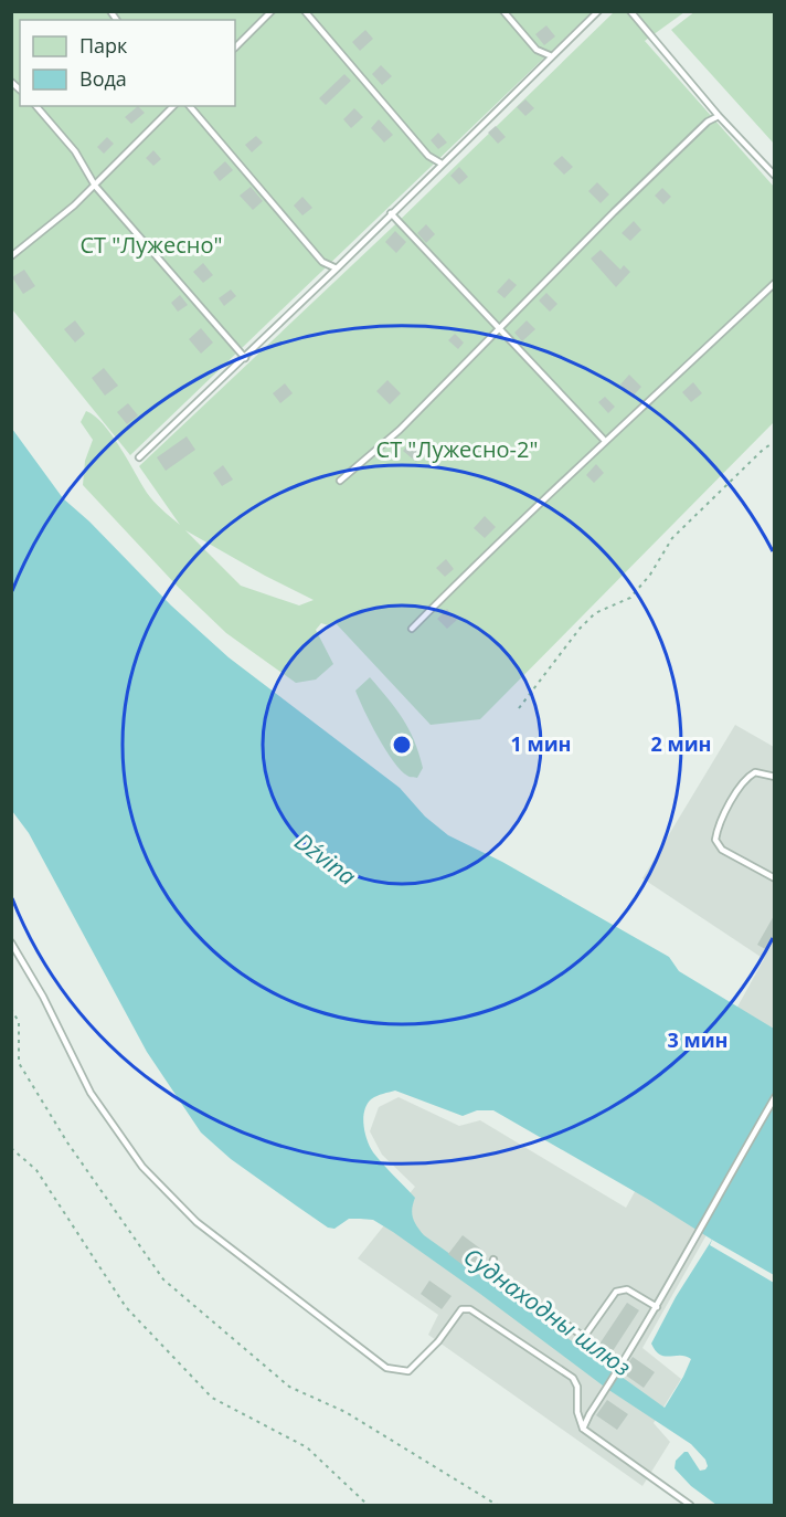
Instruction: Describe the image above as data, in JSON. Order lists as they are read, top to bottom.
{
  "water": ["Dźvina", "Суднаходны шлюз"],
  "parks": ["СТ \"Лужесно\"", "СТ \"Лужесно-2\""],
  "legend": ["Парк", "Вода"],
  "rings": ["1 мин", "2 мин", "3 мин"]
}
